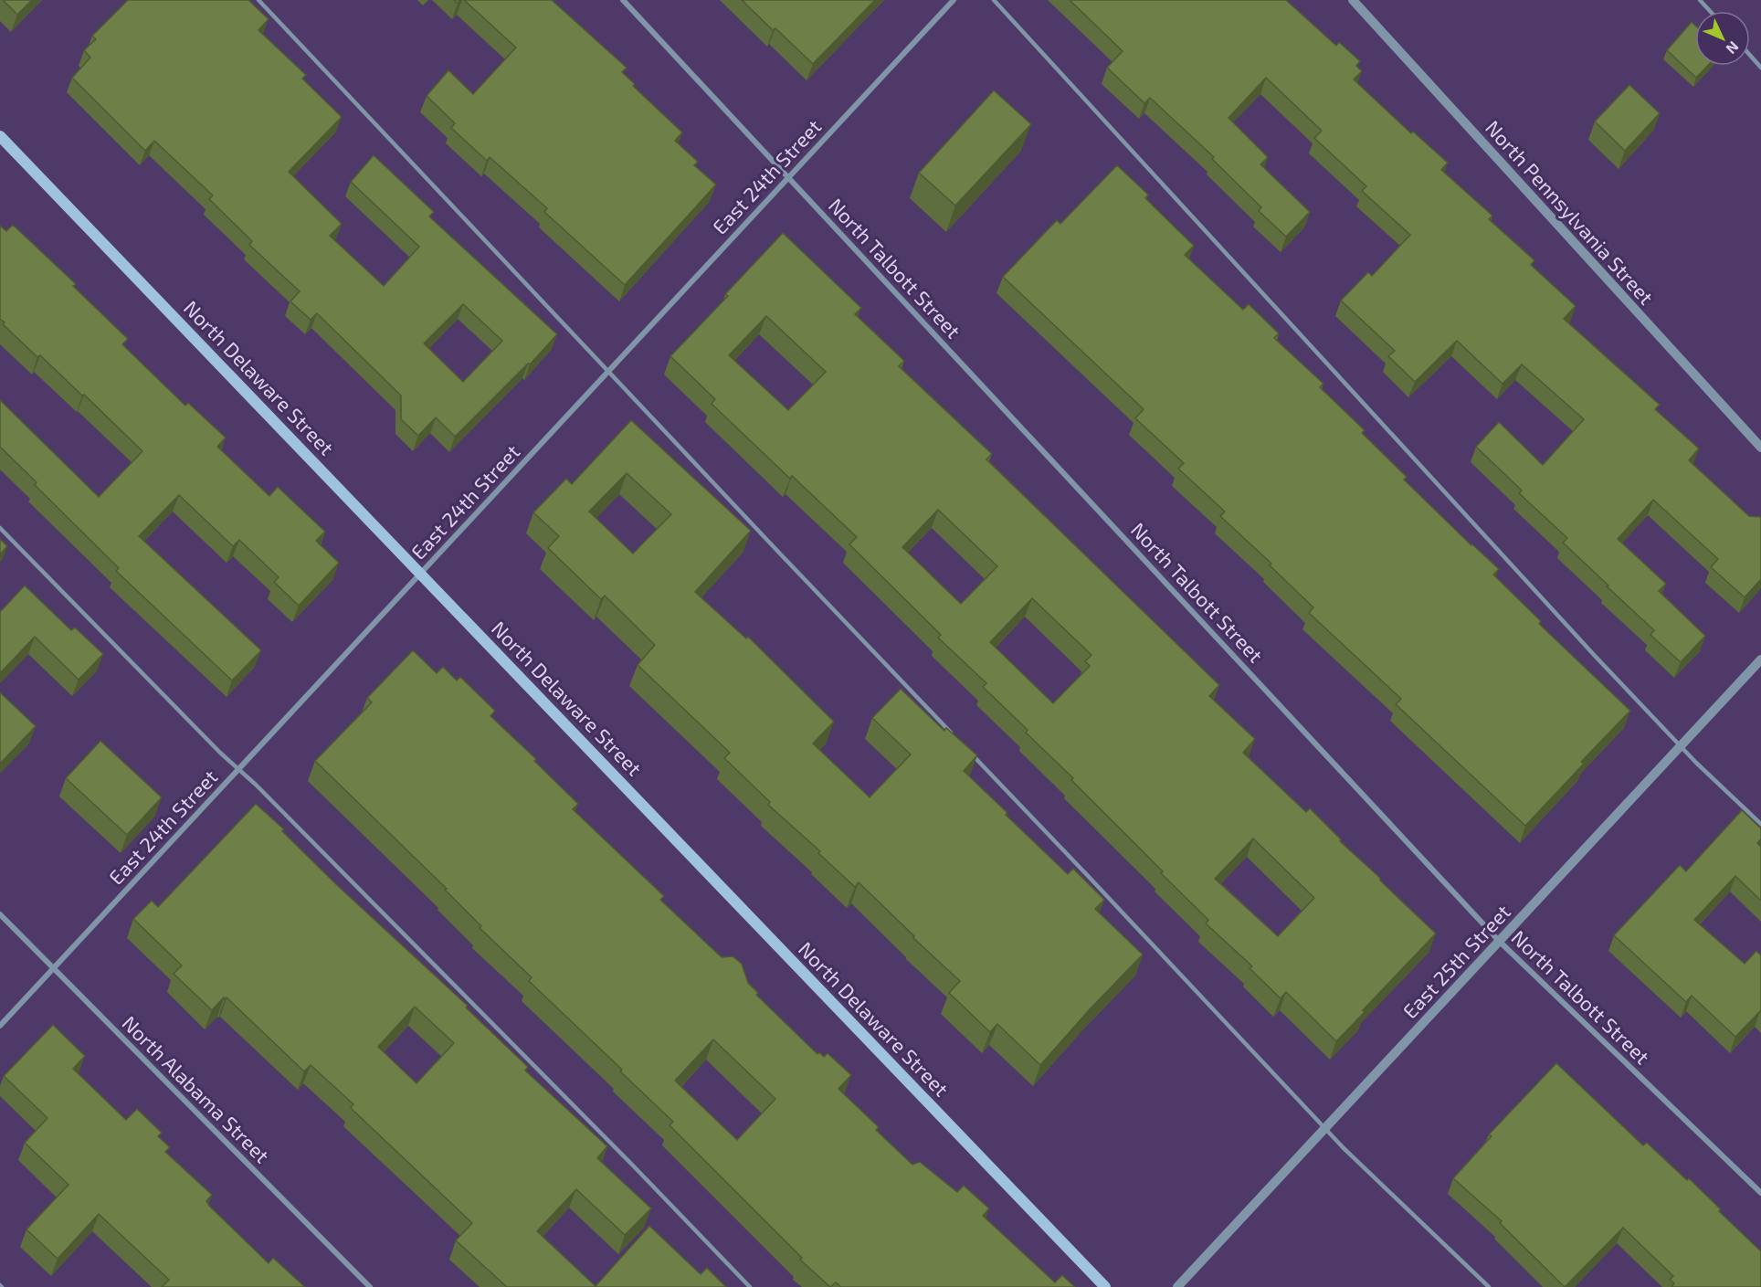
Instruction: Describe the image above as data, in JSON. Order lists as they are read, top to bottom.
{
  "streets": {
    "main road": ["North Delaware Street"],
    "street": [
      "East 24th Street",
      "North Pennsylvania Street",
      "North Talbott Street",
      "East 25th Street",
      "North Alabama Street"
    ]
  },
  "crossings": [
    ["East 24th Street", "North Talbott Street"],
    ["East 24th Street", "North Delaware Street"],
    ["East 24th Street", "North Alabama Street"],
    ["North Talbott Street", "East 25th Street"]
  ],
  "north": "bottom right"
}
